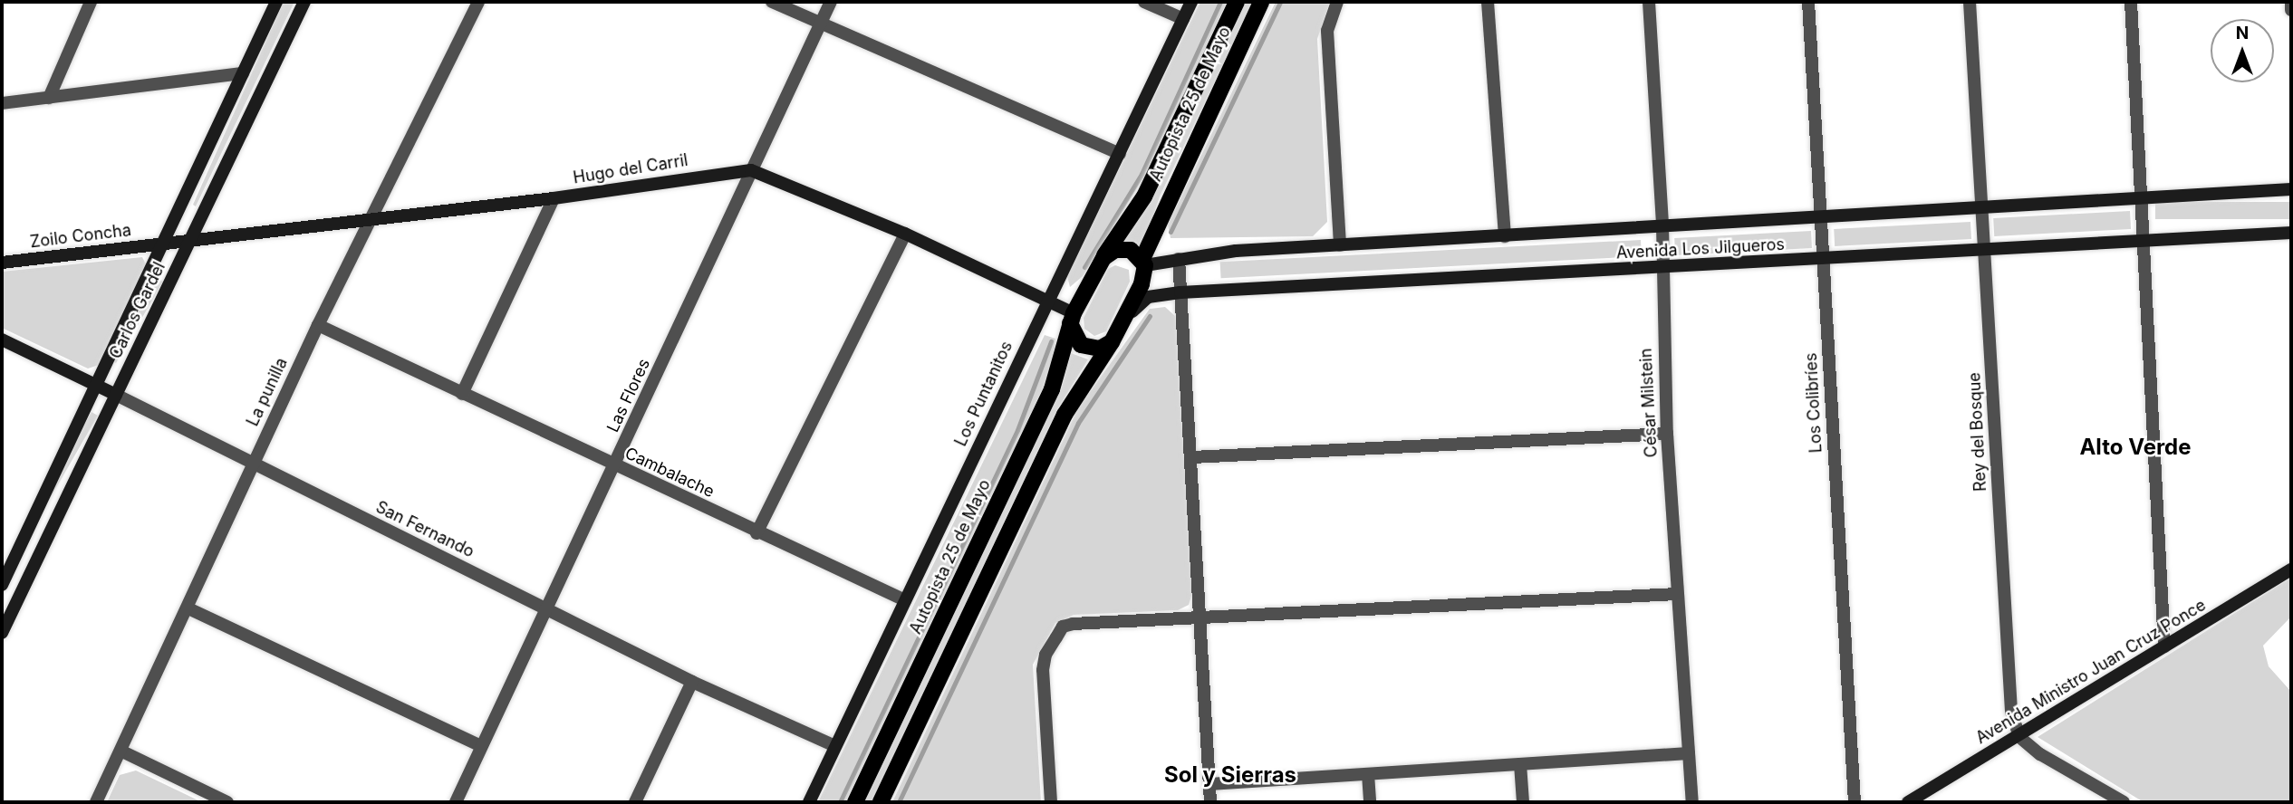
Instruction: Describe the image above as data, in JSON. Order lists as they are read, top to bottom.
{
  "streets": {
    "main road": ["Autopista 25 de Mayo"],
    "street": [
      "Hugo del Carril",
      "Zoilo Concha",
      "Avenida Los Jilgueros",
      "Carlos Gardel",
      "La punilla",
      "Los Puntanitos",
      "Las Flores",
      "César Milstein",
      "Los Colibríes",
      "Rey del Bosque",
      "Cambalache",
      "San Fernando",
      "Avenida Ministro Juan Cruz Ponce"
    ]
  },
  "crossings": [
    ["Autopista 25 de Mayo", "Avenida Los Jilgueros"],
    ["Hugo del Carril", "Zoilo Concha"],
    ["Hugo del Carril", "Carlos Gardel"],
    ["Hugo del Carril", "La punilla"],
    ["Hugo del Carril", "Las Flores"],
    ["Zoilo Concha", "Carlos Gardel"],
    ["Avenida Los Jilgueros", "César Milstein"],
    ["Avenida Los Jilgueros", "Los Colibríes"],
    ["Avenida Los Jilgueros", "Rey del Bosque"],
    ["Carlos Gardel", "San Fernando"],
    ["La punilla", "Cambalache"],
    ["La punilla", "San Fernando"],
    ["Los Puntanitos", "Cambalache"],
    ["Los Puntanitos", "San Fernando"],
    ["Las Flores", "Cambalache"],
    ["Las Flores", "San Fernando"],
    ["Rey del Bosque", "Avenida Ministro Juan Cruz Ponce"]
  ],
  "districts": ["Alto Verde", "Sol y Sierras"],
  "north": "top"
}
